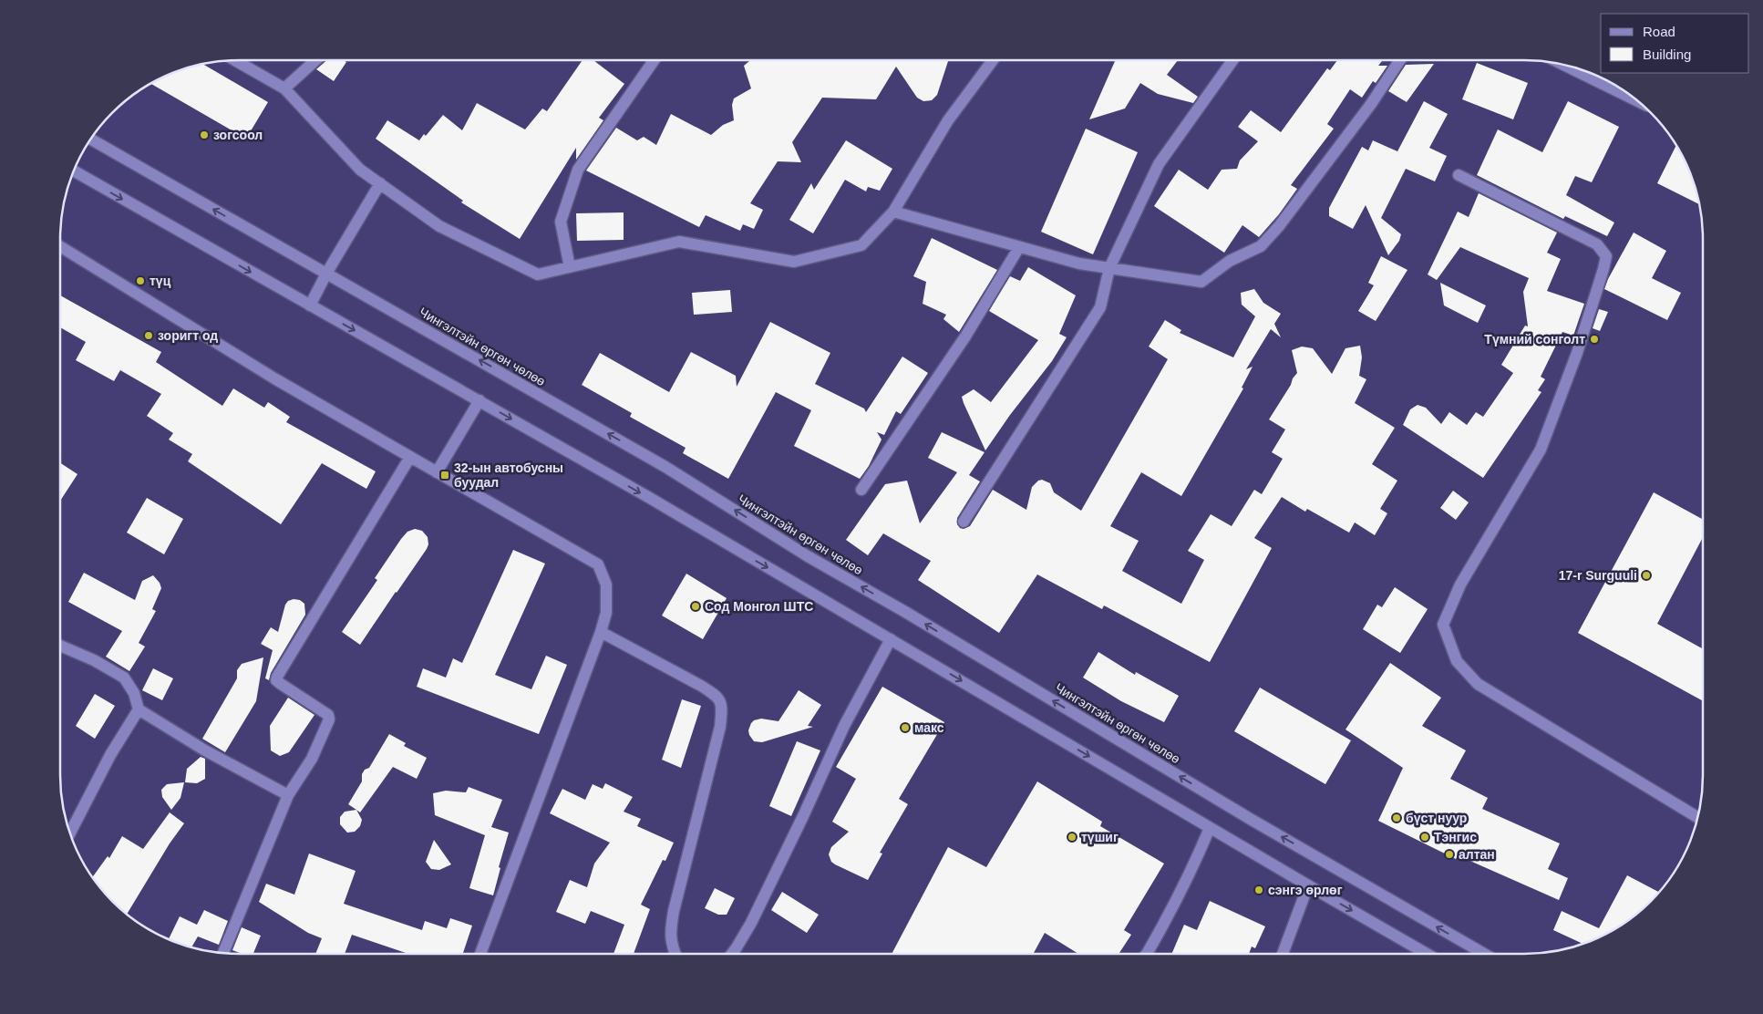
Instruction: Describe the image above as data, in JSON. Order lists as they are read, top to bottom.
{
  "streets": {
    "street": ["Чингэлтэйн өргөн чөлөө"]
  },
  "places": {
    "other": [
      "зогсоол",
      "түц",
      "зоригт од",
      "Түмний сонголт",
      "17-r Surguuli",
      "Сод Монгол ШТС",
      "макс",
      "бүст нуур",
      "түшиг",
      "Тэнгис",
      "алтан",
      "сэнгэ өрлөг"
    ],
    "transit": ["32-ын автобусны буудал"]
  },
  "legend": ["Road", "Building"]
}
